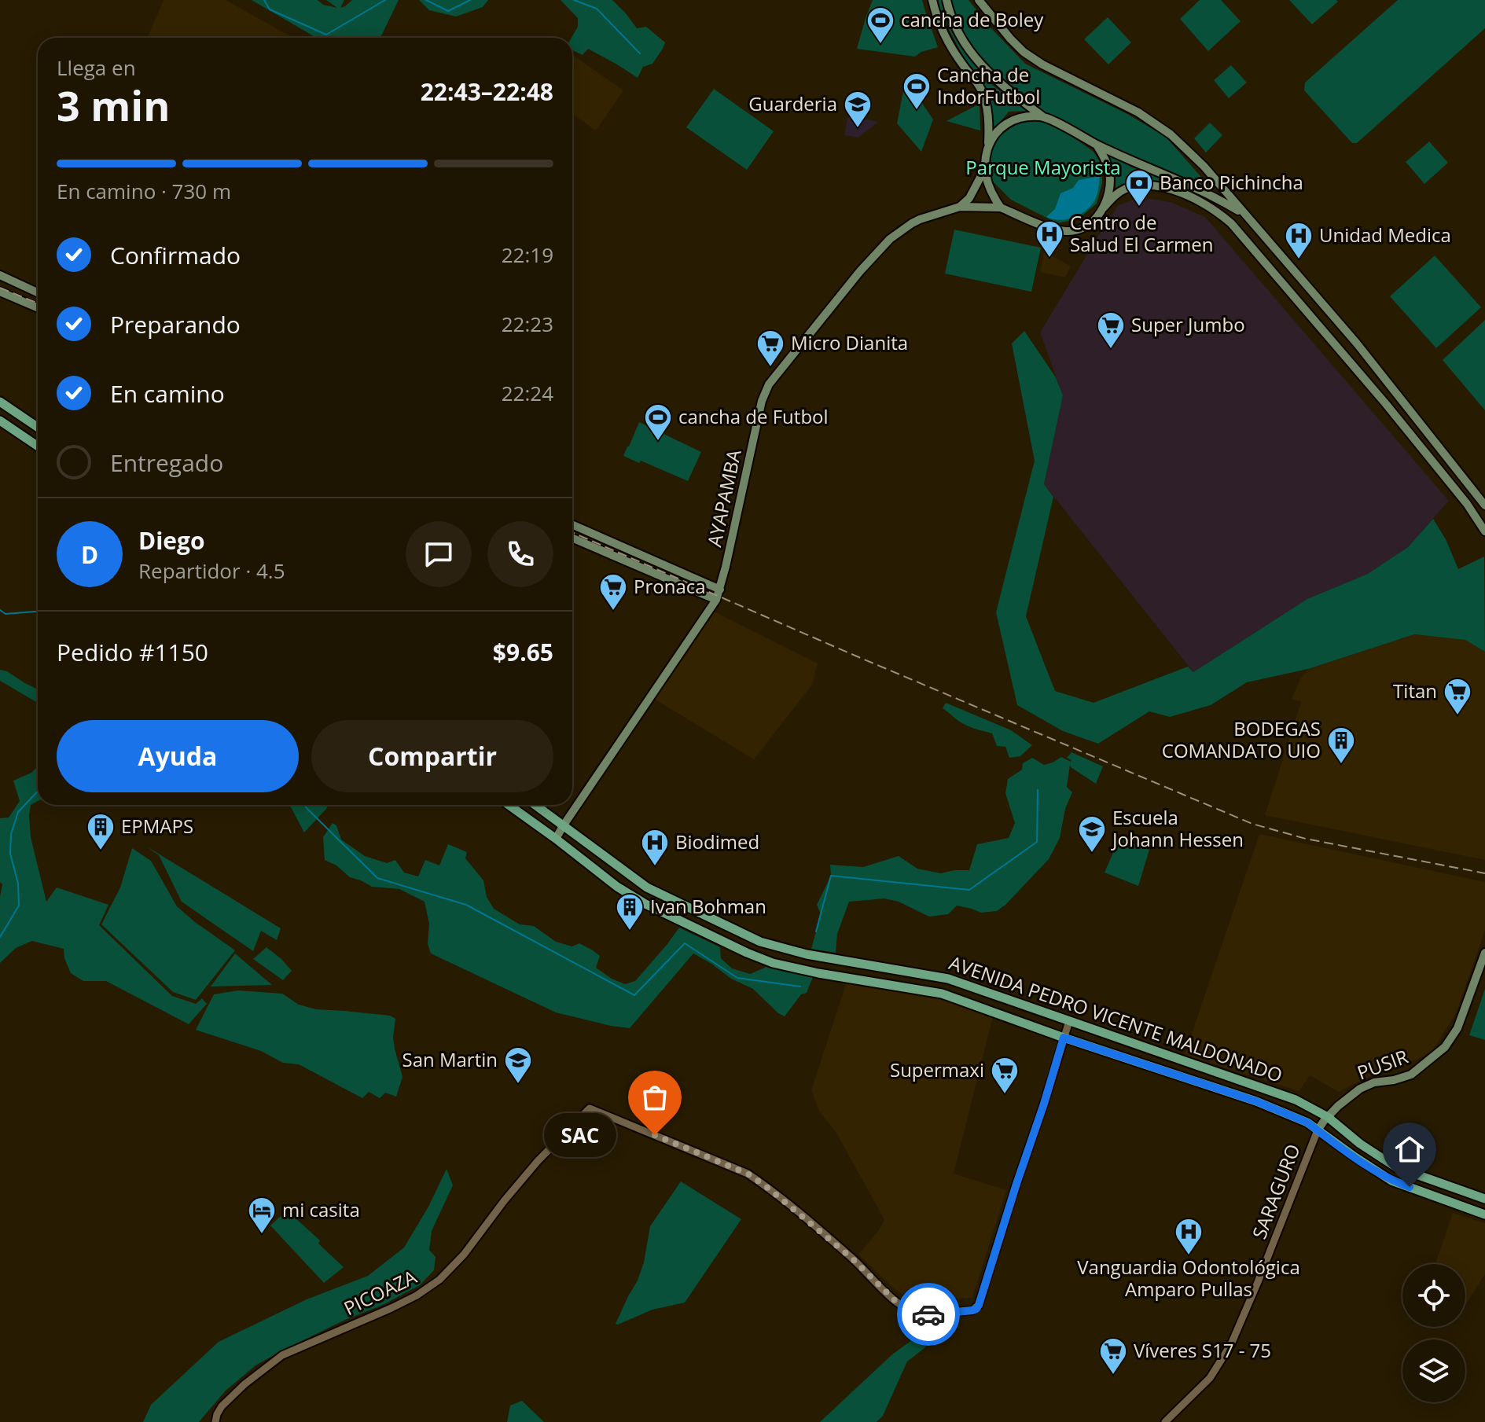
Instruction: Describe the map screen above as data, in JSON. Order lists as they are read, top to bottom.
{
  "streets": {
    "main road": ["AYAPAMBA", "AVENIDA PEDRO VICENTE MALDONADO", "PUSIR"],
    "street": ["SARAGURO", "PICOAZA"]
  },
  "crossings": [
    ["AYAPAMBA", "AVENIDA PEDRO VICENTE MALDONADO"],
    ["AVENIDA PEDRO VICENTE MALDONADO", "PUSIR"],
    ["AVENIDA PEDRO VICENTE MALDONADO", "SARAGURO"],
    ["AVENIDA PEDRO VICENTE MALDONADO", "PICOAZA"],
    ["PUSIR", "SARAGURO"]
  ],
  "parks": ["Parque Mayorista"],
  "places": {
    "sports": ["cancha de Boley", "Cancha de IndorFutbol", "cancha de Futbol"],
    "school or university": ["Guarderia", "Escuela Johann Hessen", "San Martin"],
    "bank": ["Banco Pichincha"],
    "hospital": [
      "Centro de Salud El Carmen",
      "Unidad Medica",
      "Biodimed",
      "Vanguardia Odontológica Amparo Pullas"
    ],
    "supermarket": [
      "Super Jumbo",
      "Micro Dianita",
      "Pronaca",
      "Titan",
      "Supermaxi",
      "Víveres S17 - 75"
    ],
    "building": ["BODEGAS COMANDATO UIO", "EPMAPS", "Ivan Bohman"],
    "other": ["SAC"],
    "hotel": ["mi casita"]
  },
  "page": {
    "heading": ["3 min", "Llega en", "22:43–22:48"],
    "panel": [
      "Diego",
      "Repartidor · 4.5",
      "Pedido #1150",
      "$9.65"
    ],
    "bar": "En camino · 730 m",
    "list": [
      ["Confirmado", "22:19"],
      ["Preparando", "22:23"],
      ["En camino", "22:24"],
      "Entregado"
    ],
    "round": "D",
    "buttons": ["Ayuda", "Compartir"],
    "bubble": "SAC"
  }
}
